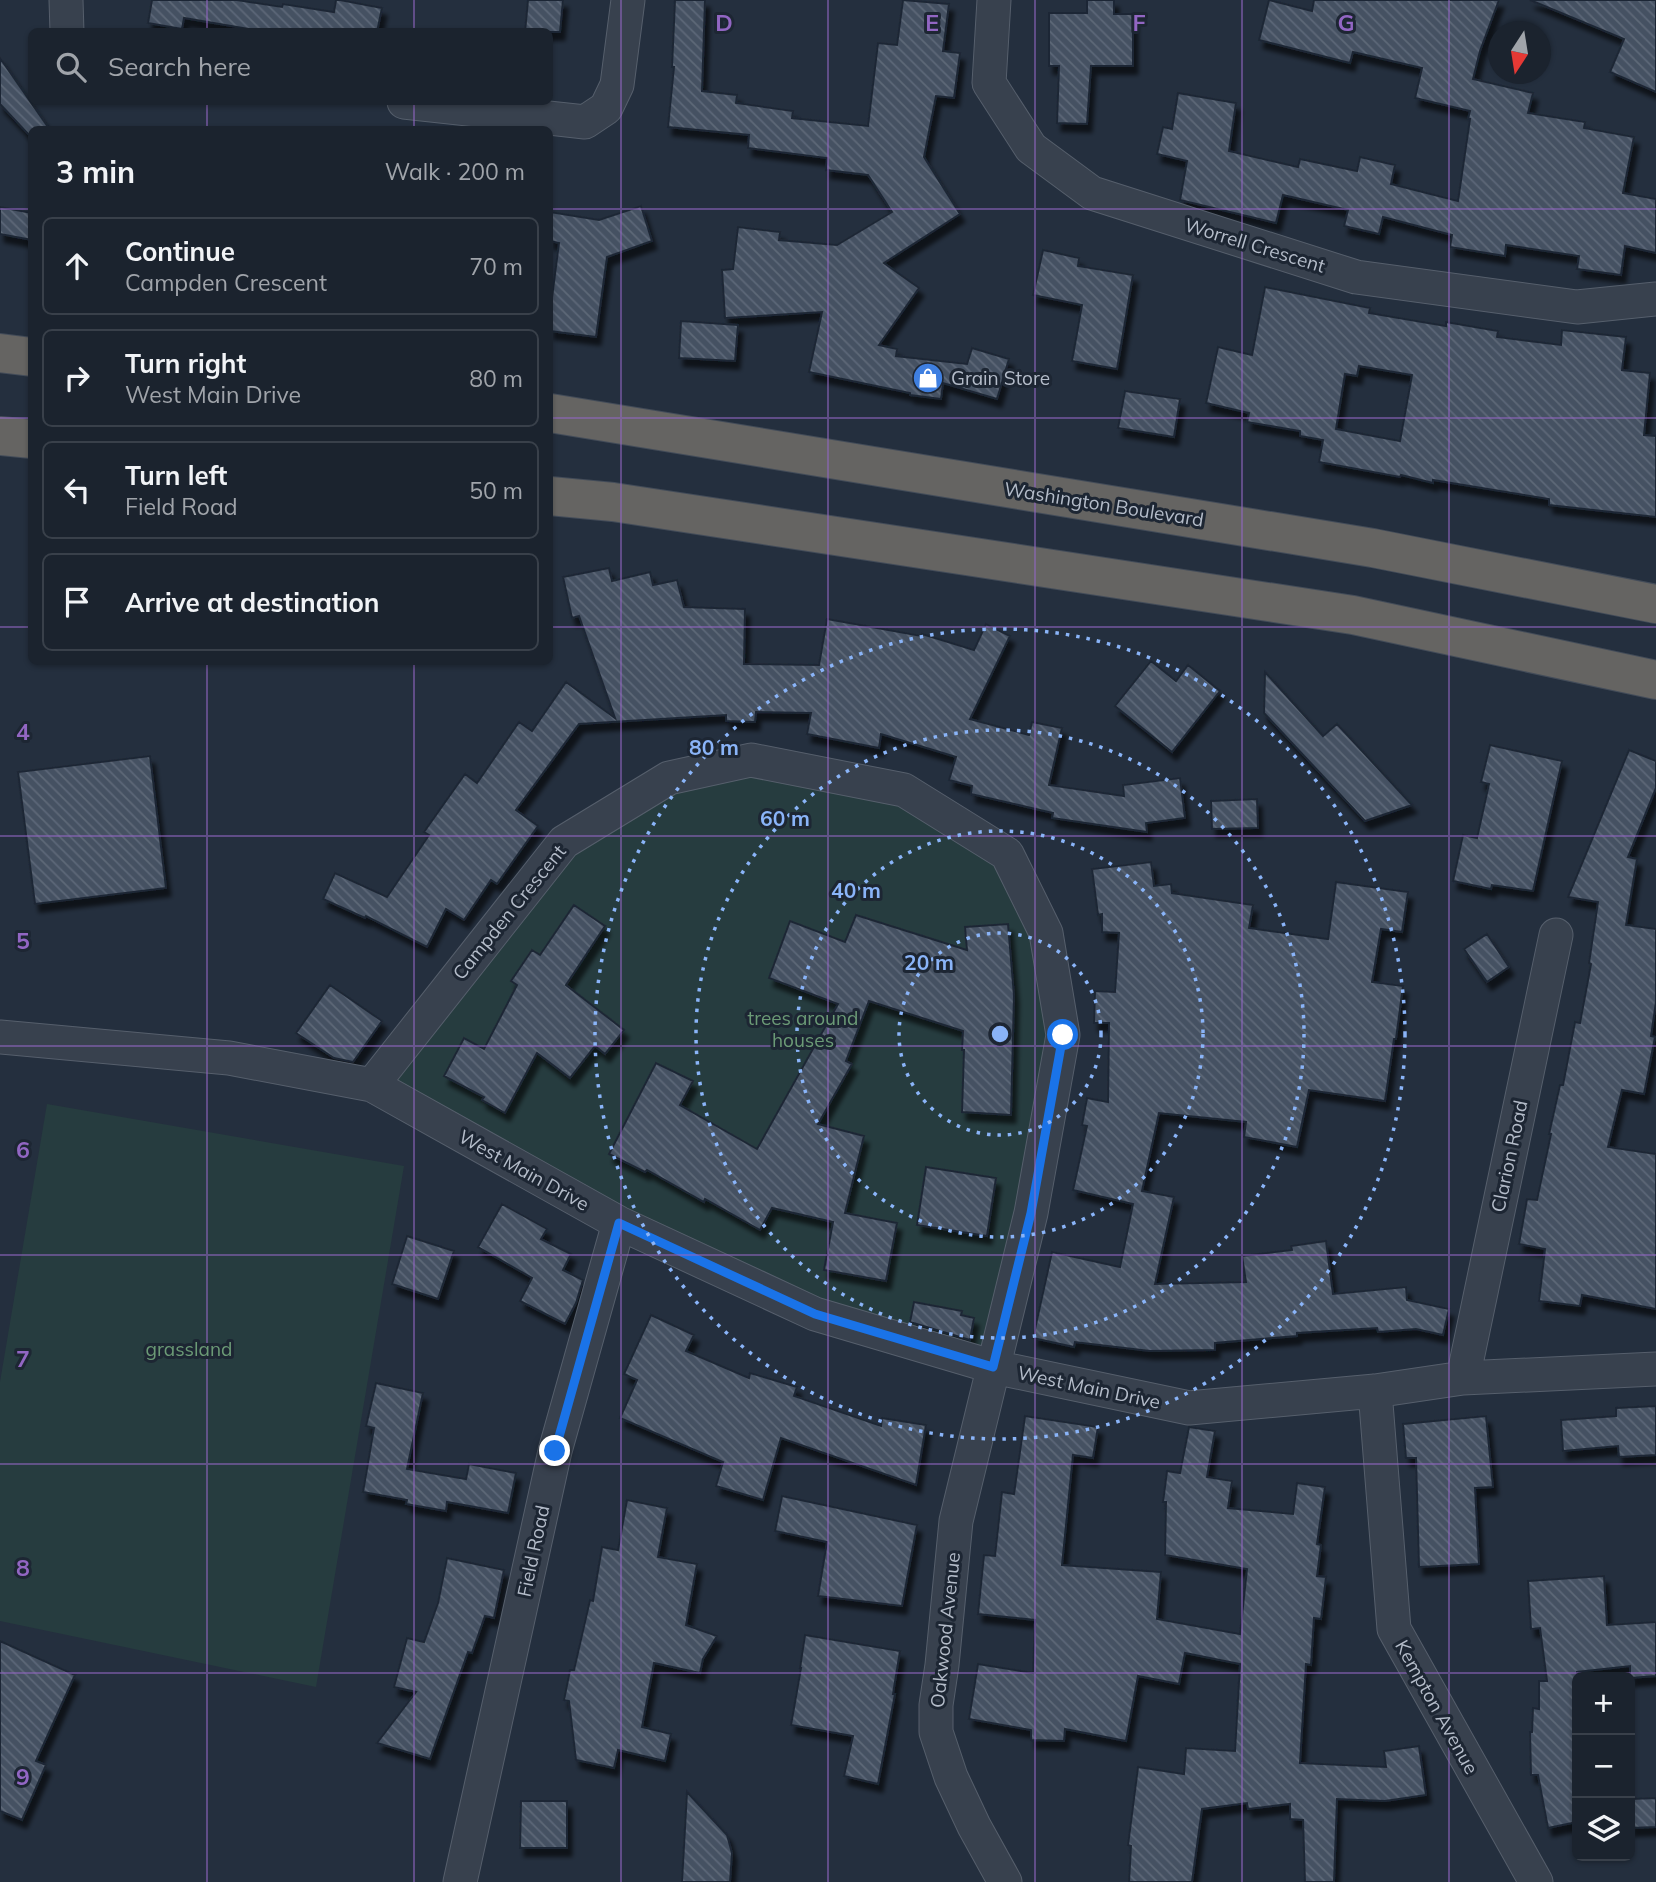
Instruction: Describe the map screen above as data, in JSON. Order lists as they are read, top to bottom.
{
  "streets": {
    "highway": ["Washington Boulevard"],
    "street": [
      "Worrell Crescent",
      "Campden Crescent",
      "Clarion Road",
      "West Main Drive",
      "Field Road",
      "Oakwood Avenue",
      "Kempton Avenue"
    ]
  },
  "crossings": [
    ["Campden Crescent", "West Main Drive"],
    ["Campden Crescent", "Oakwood Avenue"],
    ["Clarion Road", "West Main Drive"],
    ["West Main Drive", "Field Road"],
    ["West Main Drive", "Oakwood Avenue"],
    ["West Main Drive", "Kempton Avenue"]
  ],
  "parks": ["trees around houses", "grassland"],
  "places": {
    "shop": ["Grain Store"]
  },
  "north": "bottom",
  "page": {
    "search": "Search here",
    "heading": ["3 min", "Walk · 200 m"],
    "list": [
      ["Continue", "Campden Crescent", "70 m"],
      ["Turn right", "West Main Drive", "80 m"],
      ["Turn left", "Field Road", "50 m"],
      "Arrive at destination"
    ],
    "map_buttons": ["+", "−"]
  },
  "grid": {
    "columns": [
      "D",
      "E",
      "F",
      "G"
    ],
    "rows": [
      "4",
      "5",
      "6",
      "7",
      "8",
      "9"
    ]
  },
  "rings": [
    "80 m",
    "60 m",
    "40 m",
    "20 m"
  ]
}
